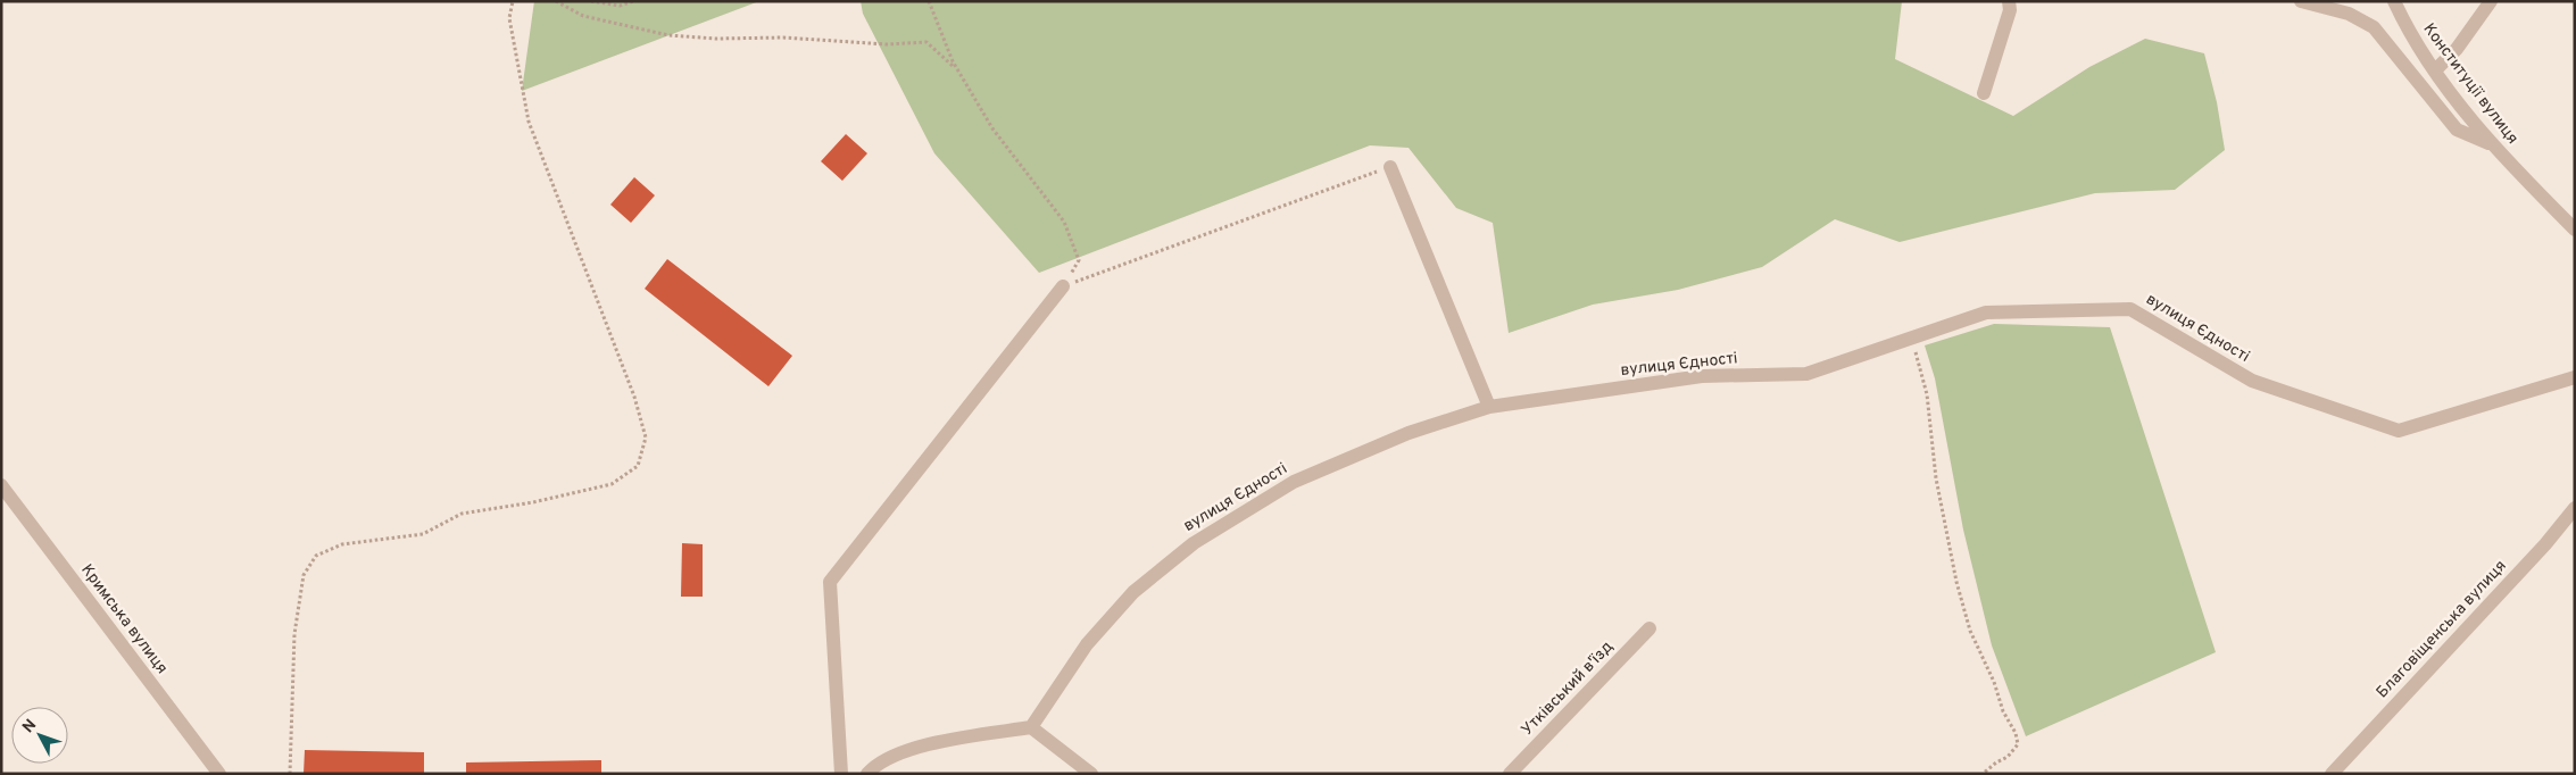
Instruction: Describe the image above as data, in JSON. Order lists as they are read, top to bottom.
{
  "streets": {
    "street": [
      "Конституції вулиця",
      "вулиця Єдності",
      "Кримська вулиця",
      "Благовіщенська вулиця",
      "Утківський в'їзд"
    ]
  },
  "north": "top left"
}
